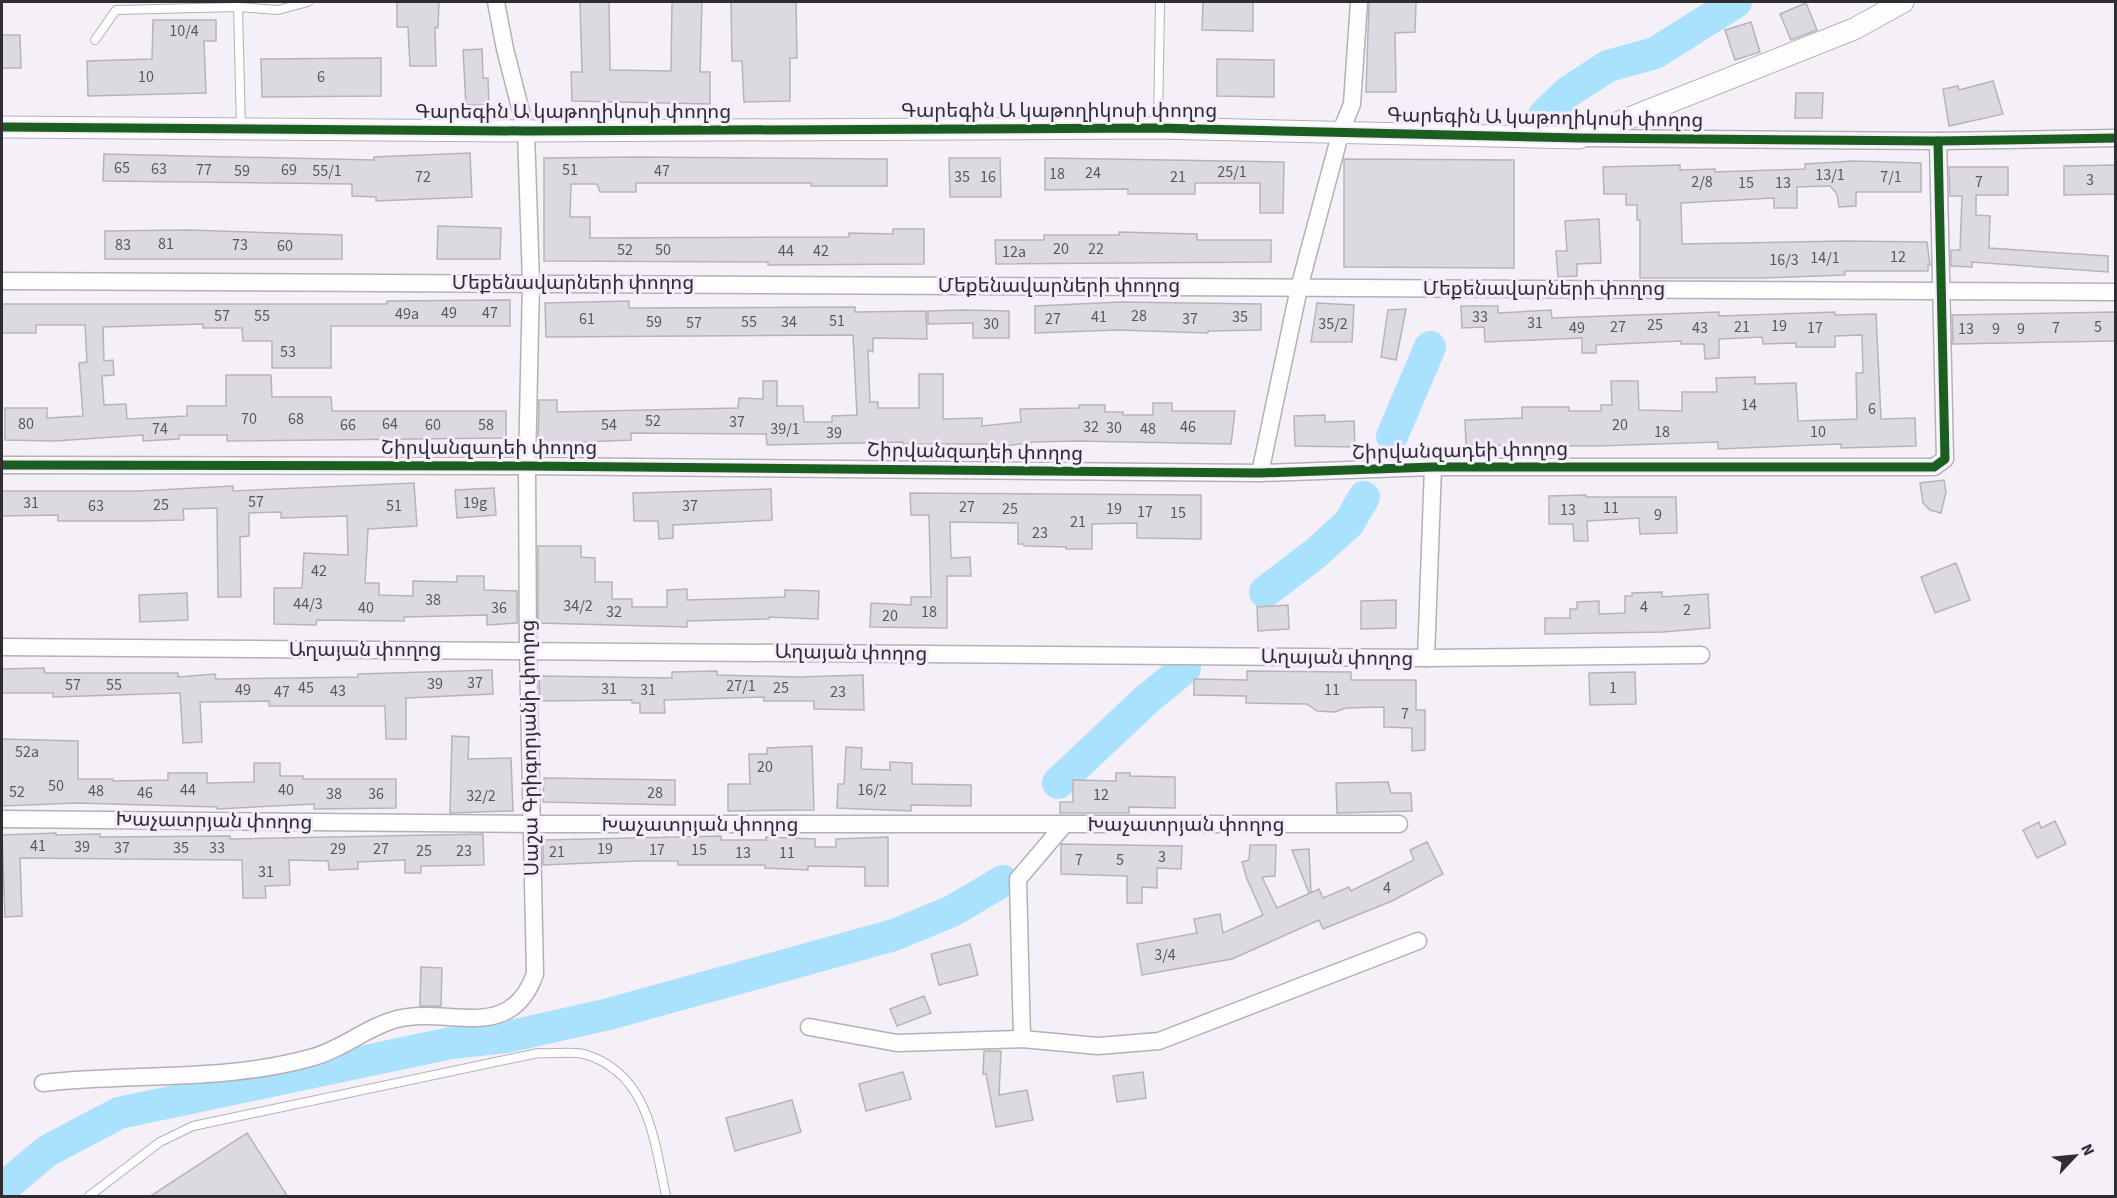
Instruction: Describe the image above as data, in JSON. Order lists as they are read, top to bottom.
{
  "streets": {
    "street": [
      "Գարեգին Ա կաթողիկոսի փողոց",
      "Մեքենավարների փողոց",
      "Շիրվանզադեի փողոց",
      "Աղայան փողոց",
      "Սաշա Գրիգորյանի փողոց",
      "Խաչատրյան փողոց"
    ]
  },
  "crossings": [
    ["Գարեգին Ա կաթողիկոսի փողոց", "Սաշա Գրիգորյանի փողոց"],
    ["Մեքենավարների փողոց", "Շիրվանզադեի փողոց"],
    ["Մեքենավարների փողոց", "Սաշա Գրիգորյանի փողոց"],
    ["Շիրվանզադեի փողոց", "Սաշա Գրիգորյանի փողոց"],
    ["Աղայան փողոց", "Սաշա Գրիգորյանի փողոց"],
    ["Սաշա Գրիգորյանի փողոց", "Խաչատրյան փողոց"]
  ],
  "house_numbers": [
    "10/4",
    "10",
    "6",
    "65",
    "63",
    "77",
    "69",
    "51",
    "59",
    "55/1",
    "47",
    "25/1",
    "24",
    "18",
    "13/1",
    "72",
    "35",
    "16",
    "21",
    "7/1",
    "3",
    "2/8",
    "7",
    "15",
    "13",
    "81",
    "83",
    "73",
    "60",
    "20",
    "22",
    "52",
    "50",
    "44",
    "42",
    "12а",
    "12",
    "14/1",
    "16/3",
    "49",
    "47",
    "49a",
    "57",
    "55",
    "28",
    "41",
    "35",
    "33",
    "61",
    "27",
    "37",
    "51",
    "59",
    "55",
    "34",
    "57",
    "31",
    "30",
    "35/2",
    "25",
    "19",
    "27",
    "21",
    "5",
    "49",
    "43",
    "17",
    "7",
    "13",
    "9",
    "9",
    "53",
    "14",
    "6",
    "70",
    "68",
    "52",
    "37",
    "80",
    "64",
    "66",
    "60",
    "58",
    "54",
    "20",
    "32",
    "46",
    "30",
    "74",
    "39/1",
    "48",
    "18",
    "10",
    "39",
    "57",
    "31",
    "19g",
    "25",
    "63",
    "51",
    "37",
    "27",
    "11",
    "25",
    "19",
    "13",
    "17",
    "15",
    "9",
    "21",
    "23",
    "42",
    "38",
    "44/3",
    "34/2",
    "4",
    "40",
    "36",
    "2",
    "32",
    "18",
    "20",
    "37",
    "39",
    "57",
    "55",
    "27/1",
    "45",
    "25",
    "1",
    "31",
    "49",
    "31",
    "11",
    "43",
    "47",
    "23",
    "7",
    "52a",
    "20",
    "50",
    "44",
    "40",
    "16/2",
    "48",
    "52",
    "46",
    "28",
    "38",
    "36",
    "12",
    "32/2",
    "41",
    "39",
    "37",
    "35",
    "33",
    "29",
    "27",
    "19",
    "17",
    "15",
    "25",
    "23",
    "21",
    "13",
    "11",
    "3",
    "7",
    "5",
    "31",
    "4",
    "3/4"
  ],
  "north": "top right"
}
